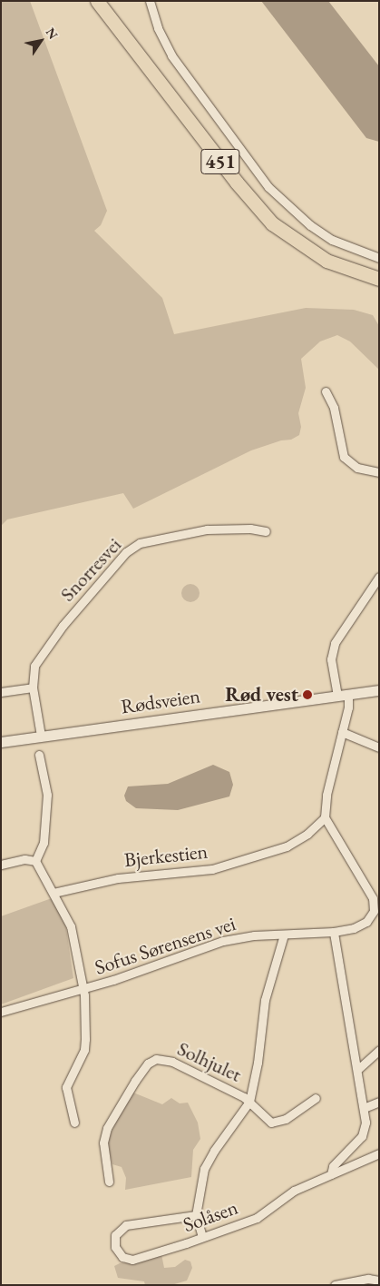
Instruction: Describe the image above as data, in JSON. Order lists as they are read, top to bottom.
{
  "streets": {
    "main road": ["451"],
    "street": [
      "Snorresvei",
      "Rødsveien",
      "Bjerkestien",
      "Sofus Sørensens vei",
      "Solhjulet",
      "Solåsen"
    ]
  },
  "crossings": [
    ["Snorresvei", "Rødsveien"],
    ["Rødsveien", "Sofus Sørensens vei"],
    ["Bjerkestien", "Sofus Sørensens vei"]
  ],
  "places": ["Rød vest"],
  "north": "top right"
}
